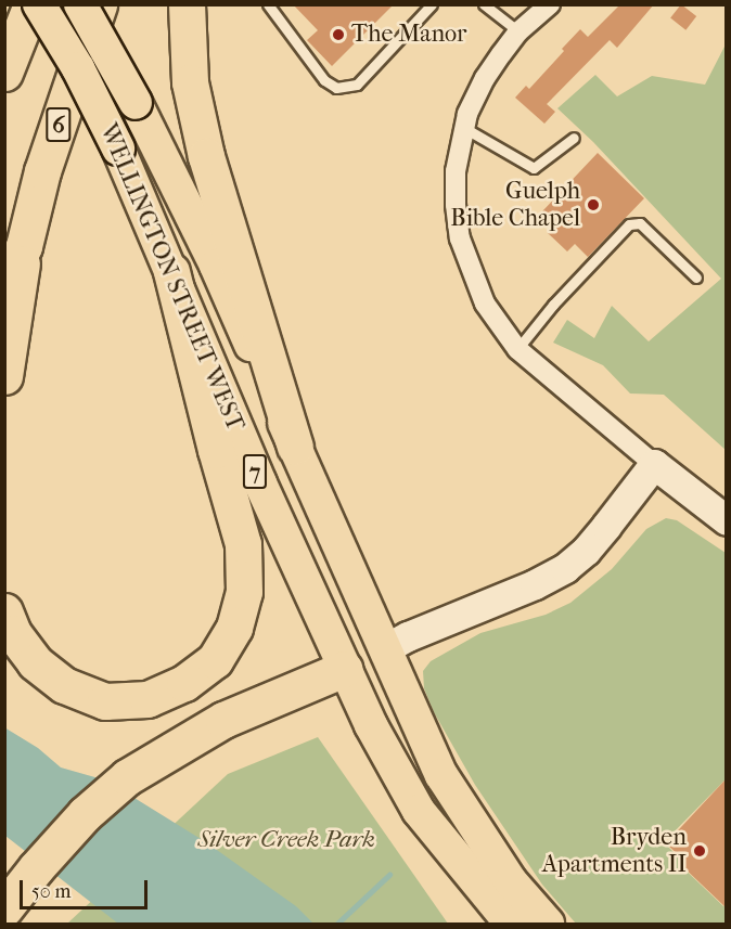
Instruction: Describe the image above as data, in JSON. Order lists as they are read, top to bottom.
{
  "streets": {
    "highway": ["6"],
    "main road": ["WELLINGTON STREET WEST", "7"]
  },
  "parks": ["Silver Creek Park"],
  "places": ["The Manor", "Guelph Bible Chapel", "Bryden Apartments II"],
  "scale_bar": "50 m"
}
